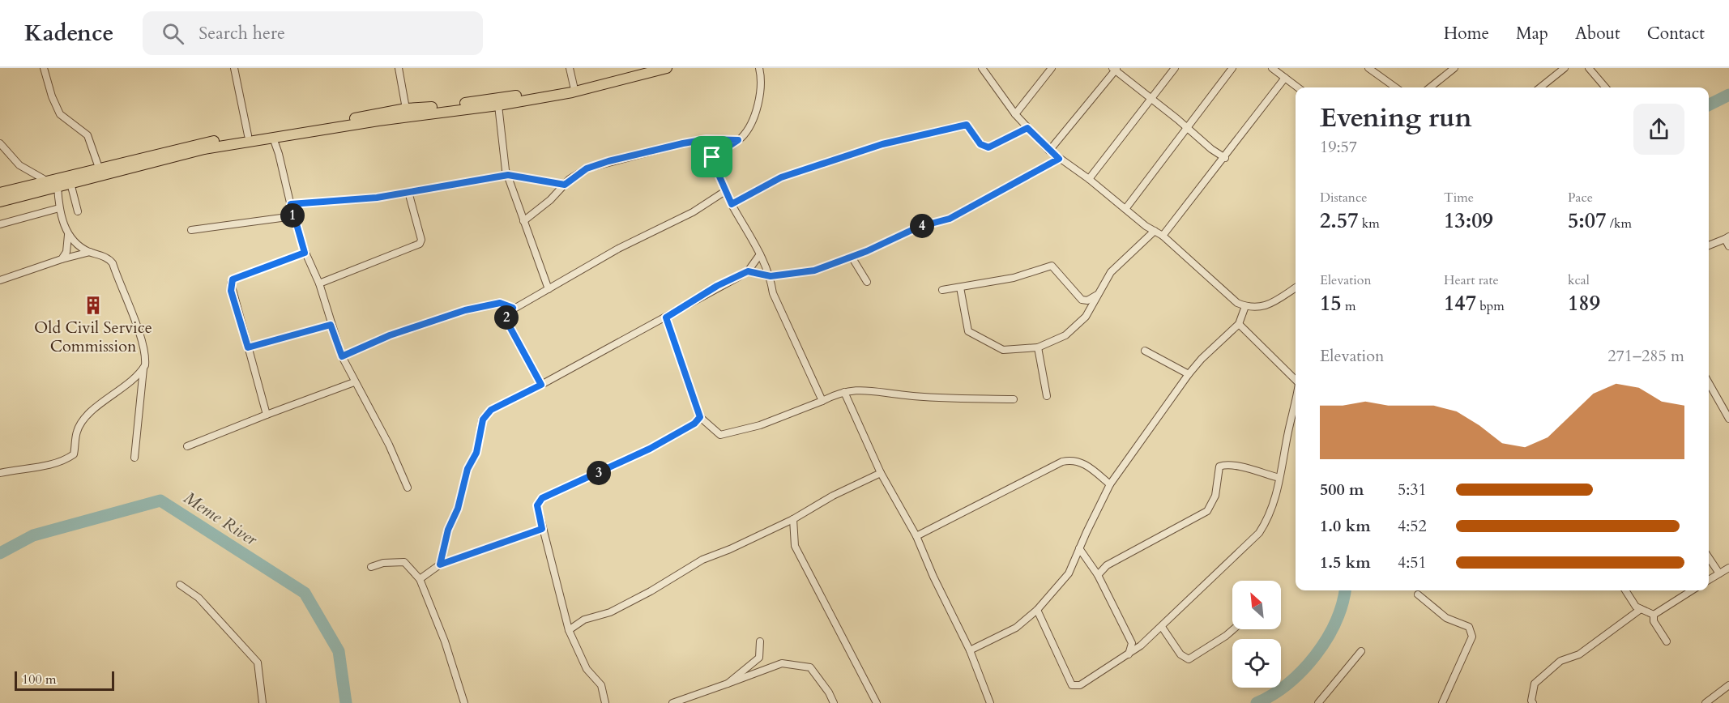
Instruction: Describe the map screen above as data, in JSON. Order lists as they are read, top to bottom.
{
  "water": ["Meme River"],
  "places": {
    "building": ["Old Civil Service Commission"]
  },
  "scale_bar": "100 m",
  "north": "top left",
  "page": {
    "header": "Kadence",
    "search": "Search here",
    "nav": [
      "Home",
      "Map",
      "About",
      "Contact"
    ],
    "heading": ["Evening run", "19:57"],
    "stats": [
      ["Distance", "2.57 km"],
      ["Time", "13:09"],
      ["Pace", "5:07 /km"],
      ["Elevation", "15 m"],
      ["Heart rate", "147 bpm"],
      ["kcal", "189"]
    ],
    "pins": [
      "1",
      "4",
      "2",
      "3"
    ],
    "chart": ["Elevation", "271–285 m"],
    "list": [
      {
        "name": "500 m",
        "note": "5:31"
      },
      {
        "name": "1.0 km",
        "note": "4:52"
      },
      {
        "name": "1.5 km",
        "note": "4:51"
      }
    ],
    "scale": "100 m"
  }
}
